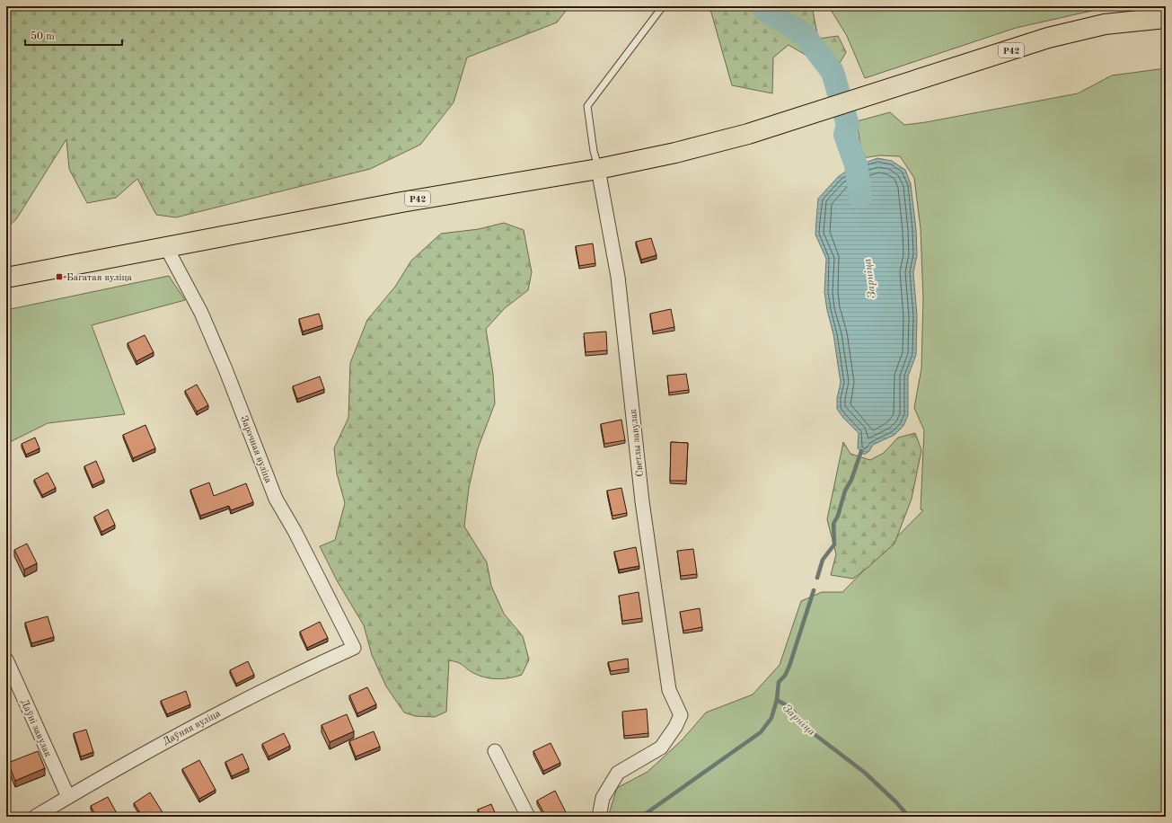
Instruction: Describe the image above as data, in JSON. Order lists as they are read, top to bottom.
{
  "streets": {
    "main road": ["Р42"],
    "street": [
      "Светлы завулак",
      "Зарэчная вуліца",
      "Даўняя вуліца",
      "Даўні завулак"
    ]
  },
  "crossings": [
    ["Р42", "Светлы завулак"],
    ["Р42", "Зарэчная вуліца"],
    ["Зарэчная вуліца", "Даўняя вуліца"],
    ["Даўняя вуліца", "Даўні завулак"]
  ],
  "water": ["Зарніца"],
  "places": {
    "transit": ["Багатая вуліца"]
  },
  "scale_bar": "50 m"
}
